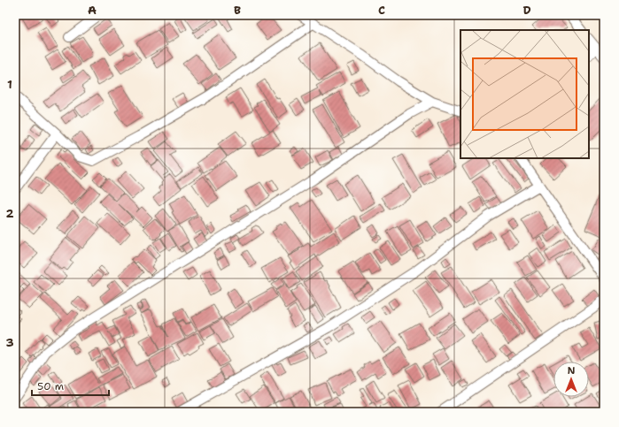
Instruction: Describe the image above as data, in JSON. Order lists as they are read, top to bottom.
{
  "scale_bar": "50 m",
  "north": "top",
  "grid": {
    "columns": [
      "A",
      "B",
      "C",
      "D"
    ],
    "rows": ["1", "2", "3"]
  }
}
